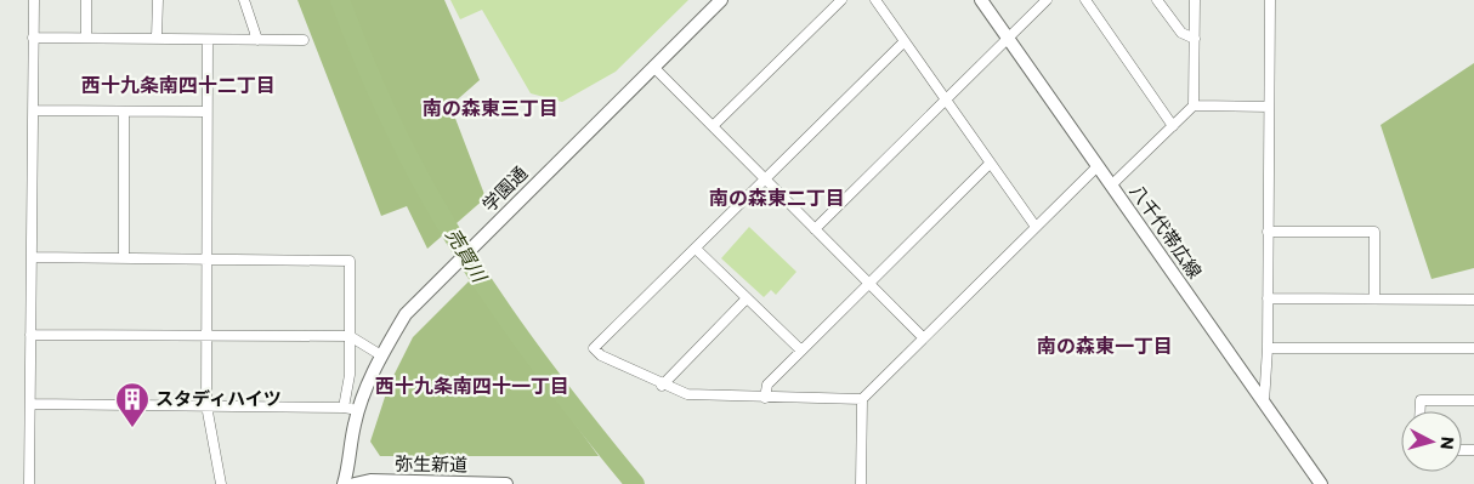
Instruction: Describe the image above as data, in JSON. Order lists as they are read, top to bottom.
{
  "streets": {
    "street": ["学園通", "八千代帯広線", "弥生新道"]
  },
  "crossings": [
    ["学園通", "弥生新道"]
  ],
  "districts": [
    "西十九条南四十二丁目",
    "南の森東三丁目",
    "南の森東二丁目",
    "南の森東一丁目",
    "西十九条南四十一丁目"
  ],
  "water": ["売買川"],
  "places": {
    "building": ["スタディハイツ"]
  },
  "north": "right"
}
